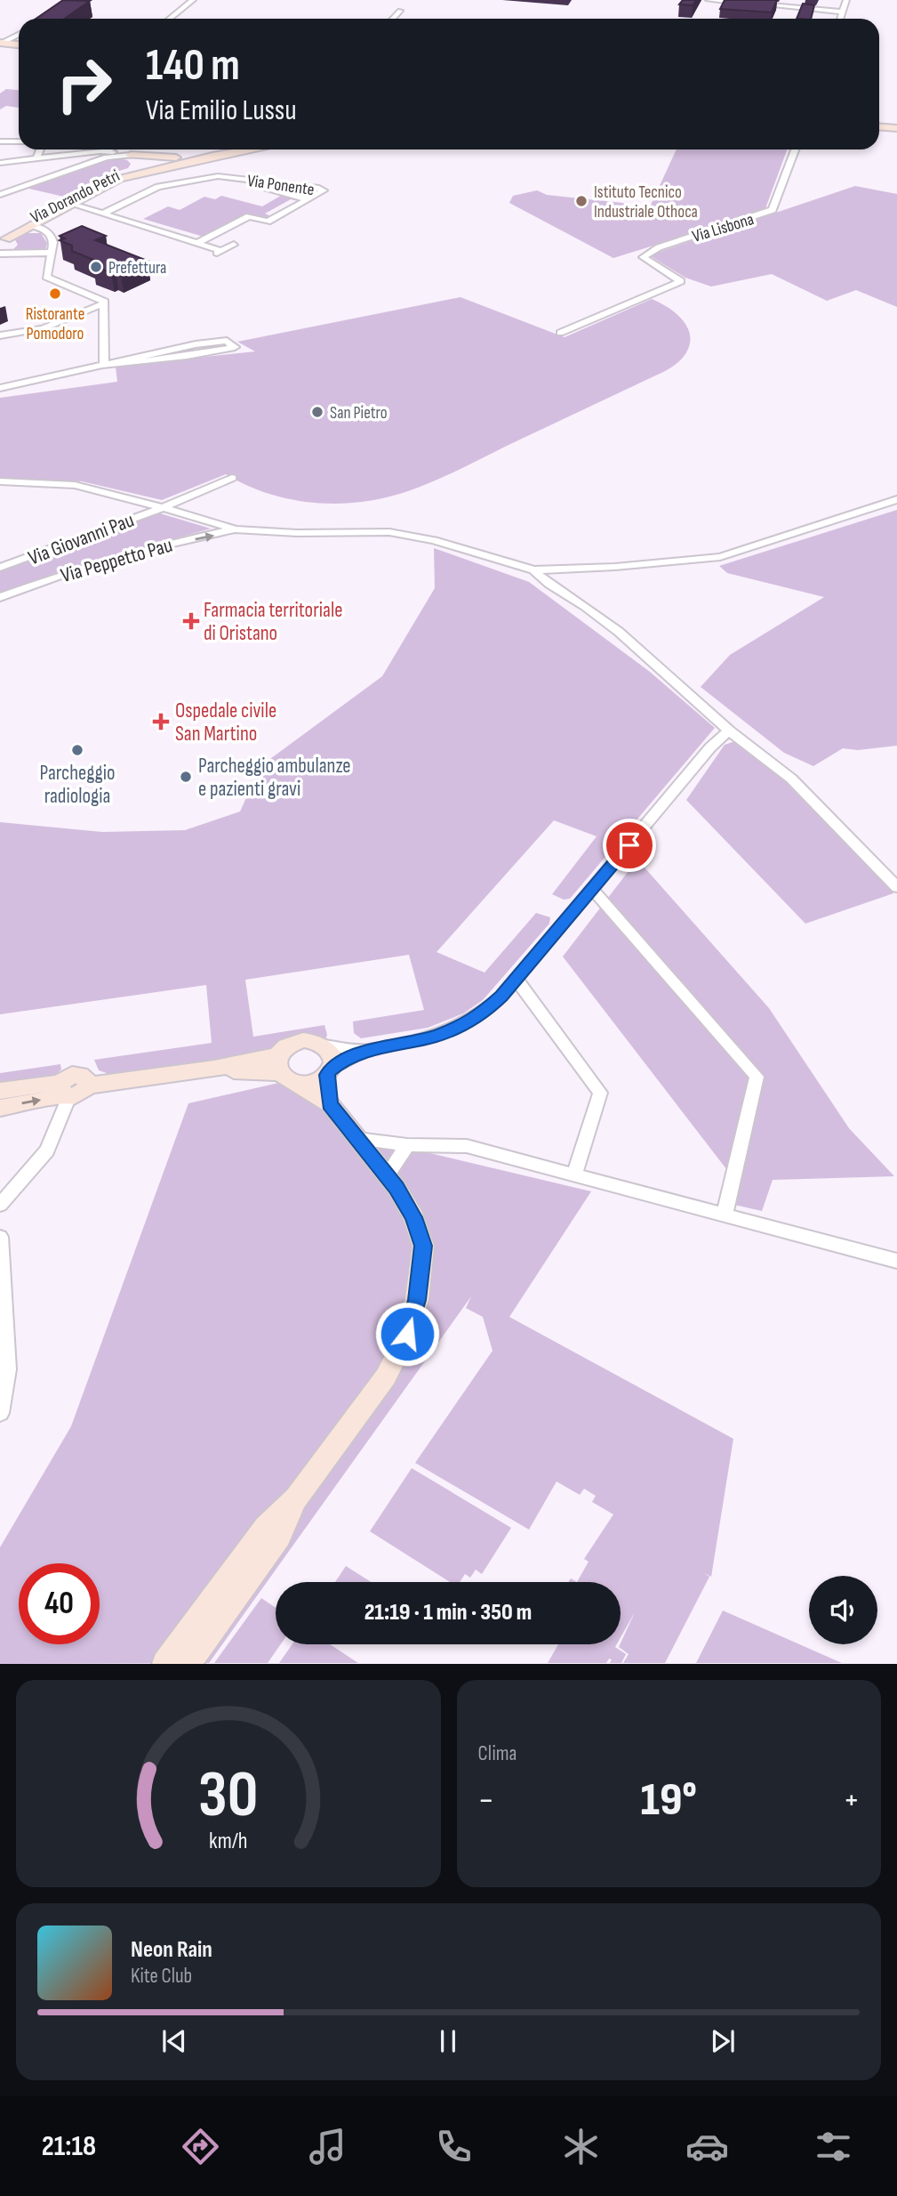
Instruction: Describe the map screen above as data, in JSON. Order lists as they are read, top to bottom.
{
  "streets": {
    "street": [
      "Via Ponente",
      "Via Dorando Petri",
      "Via Lisbona",
      "Via Giovanni Pau",
      "Via Peppetto Pau"
    ]
  },
  "one_way": ["Via Peppetto Pau"],
  "places": {
    "other": [
      "Istituto Tecnico Industriale Othoca",
      "Prefettura",
      "Ristorante Pomodoro",
      "San Pietro",
      "Parcheggio radiologia",
      "Parcheggio ambulanze e pazienti gravi"
    ],
    "health": ["Farmacia territoriale di Oristano", "Ospedale civile San Martino"]
  },
  "page": {
    "turn": ["140 m", "Via Emilio Lussu"],
    "limit": "40",
    "trip": "21:19 · 1 min · 350 m",
    "tile": "Clima",
    "heat": ["−", "19°", "+"],
    "song": ["Neon Rain", "Kite Club"],
    "tabs": "21:18",
    "gauge": ["30", "km/h"]
  }
}
